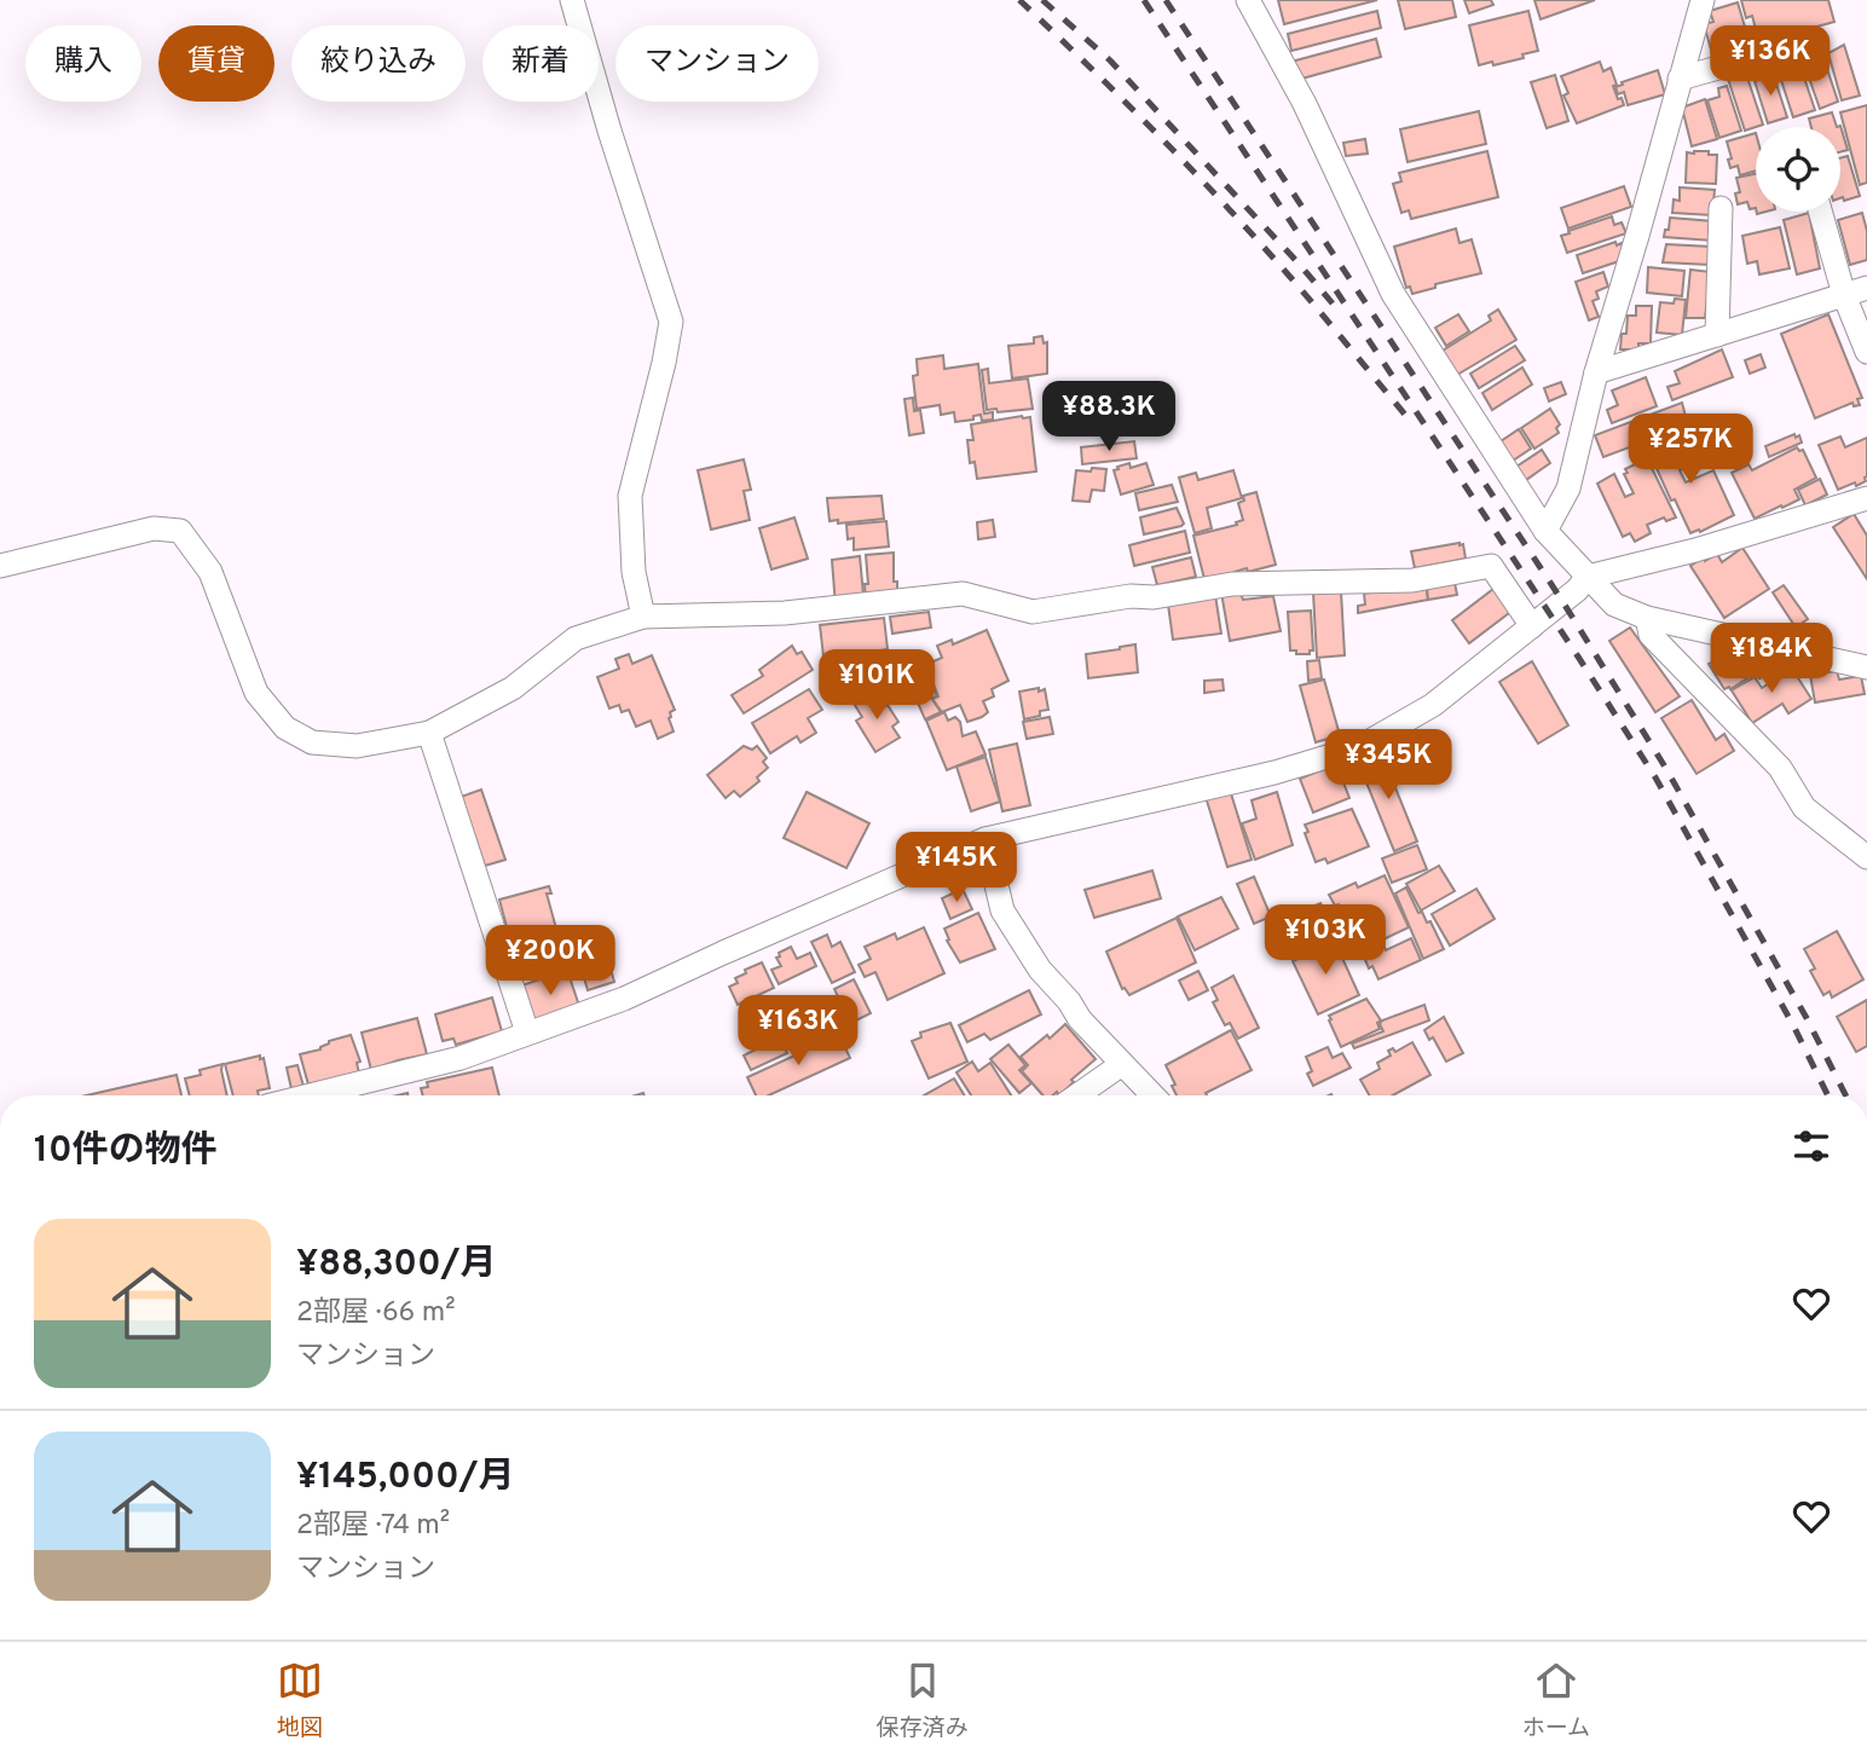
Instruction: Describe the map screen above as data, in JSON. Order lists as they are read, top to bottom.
{
  "page": {
    "price": [
      "¥136K",
      "¥88.3K",
      "¥257K",
      "¥184K",
      "¥101K",
      "¥345K",
      "¥145K",
      "¥103K",
      "¥200K",
      "¥163K"
    ],
    "chip": [
      "購入",
      "賃貸",
      "絞り込み",
      "新着",
      "マンション"
    ],
    "heading": "10件の物件",
    "list": [
      {
        "name": "¥88,300/月",
        "note": "2部屋 · 66 m² · マンション"
      },
      {
        "name": "¥145,000/月",
        "note": "2部屋 · 74 m² · マンション"
      }
    ],
    "tabs": ["地図", "保存済み", "ホーム"]
  }
}
